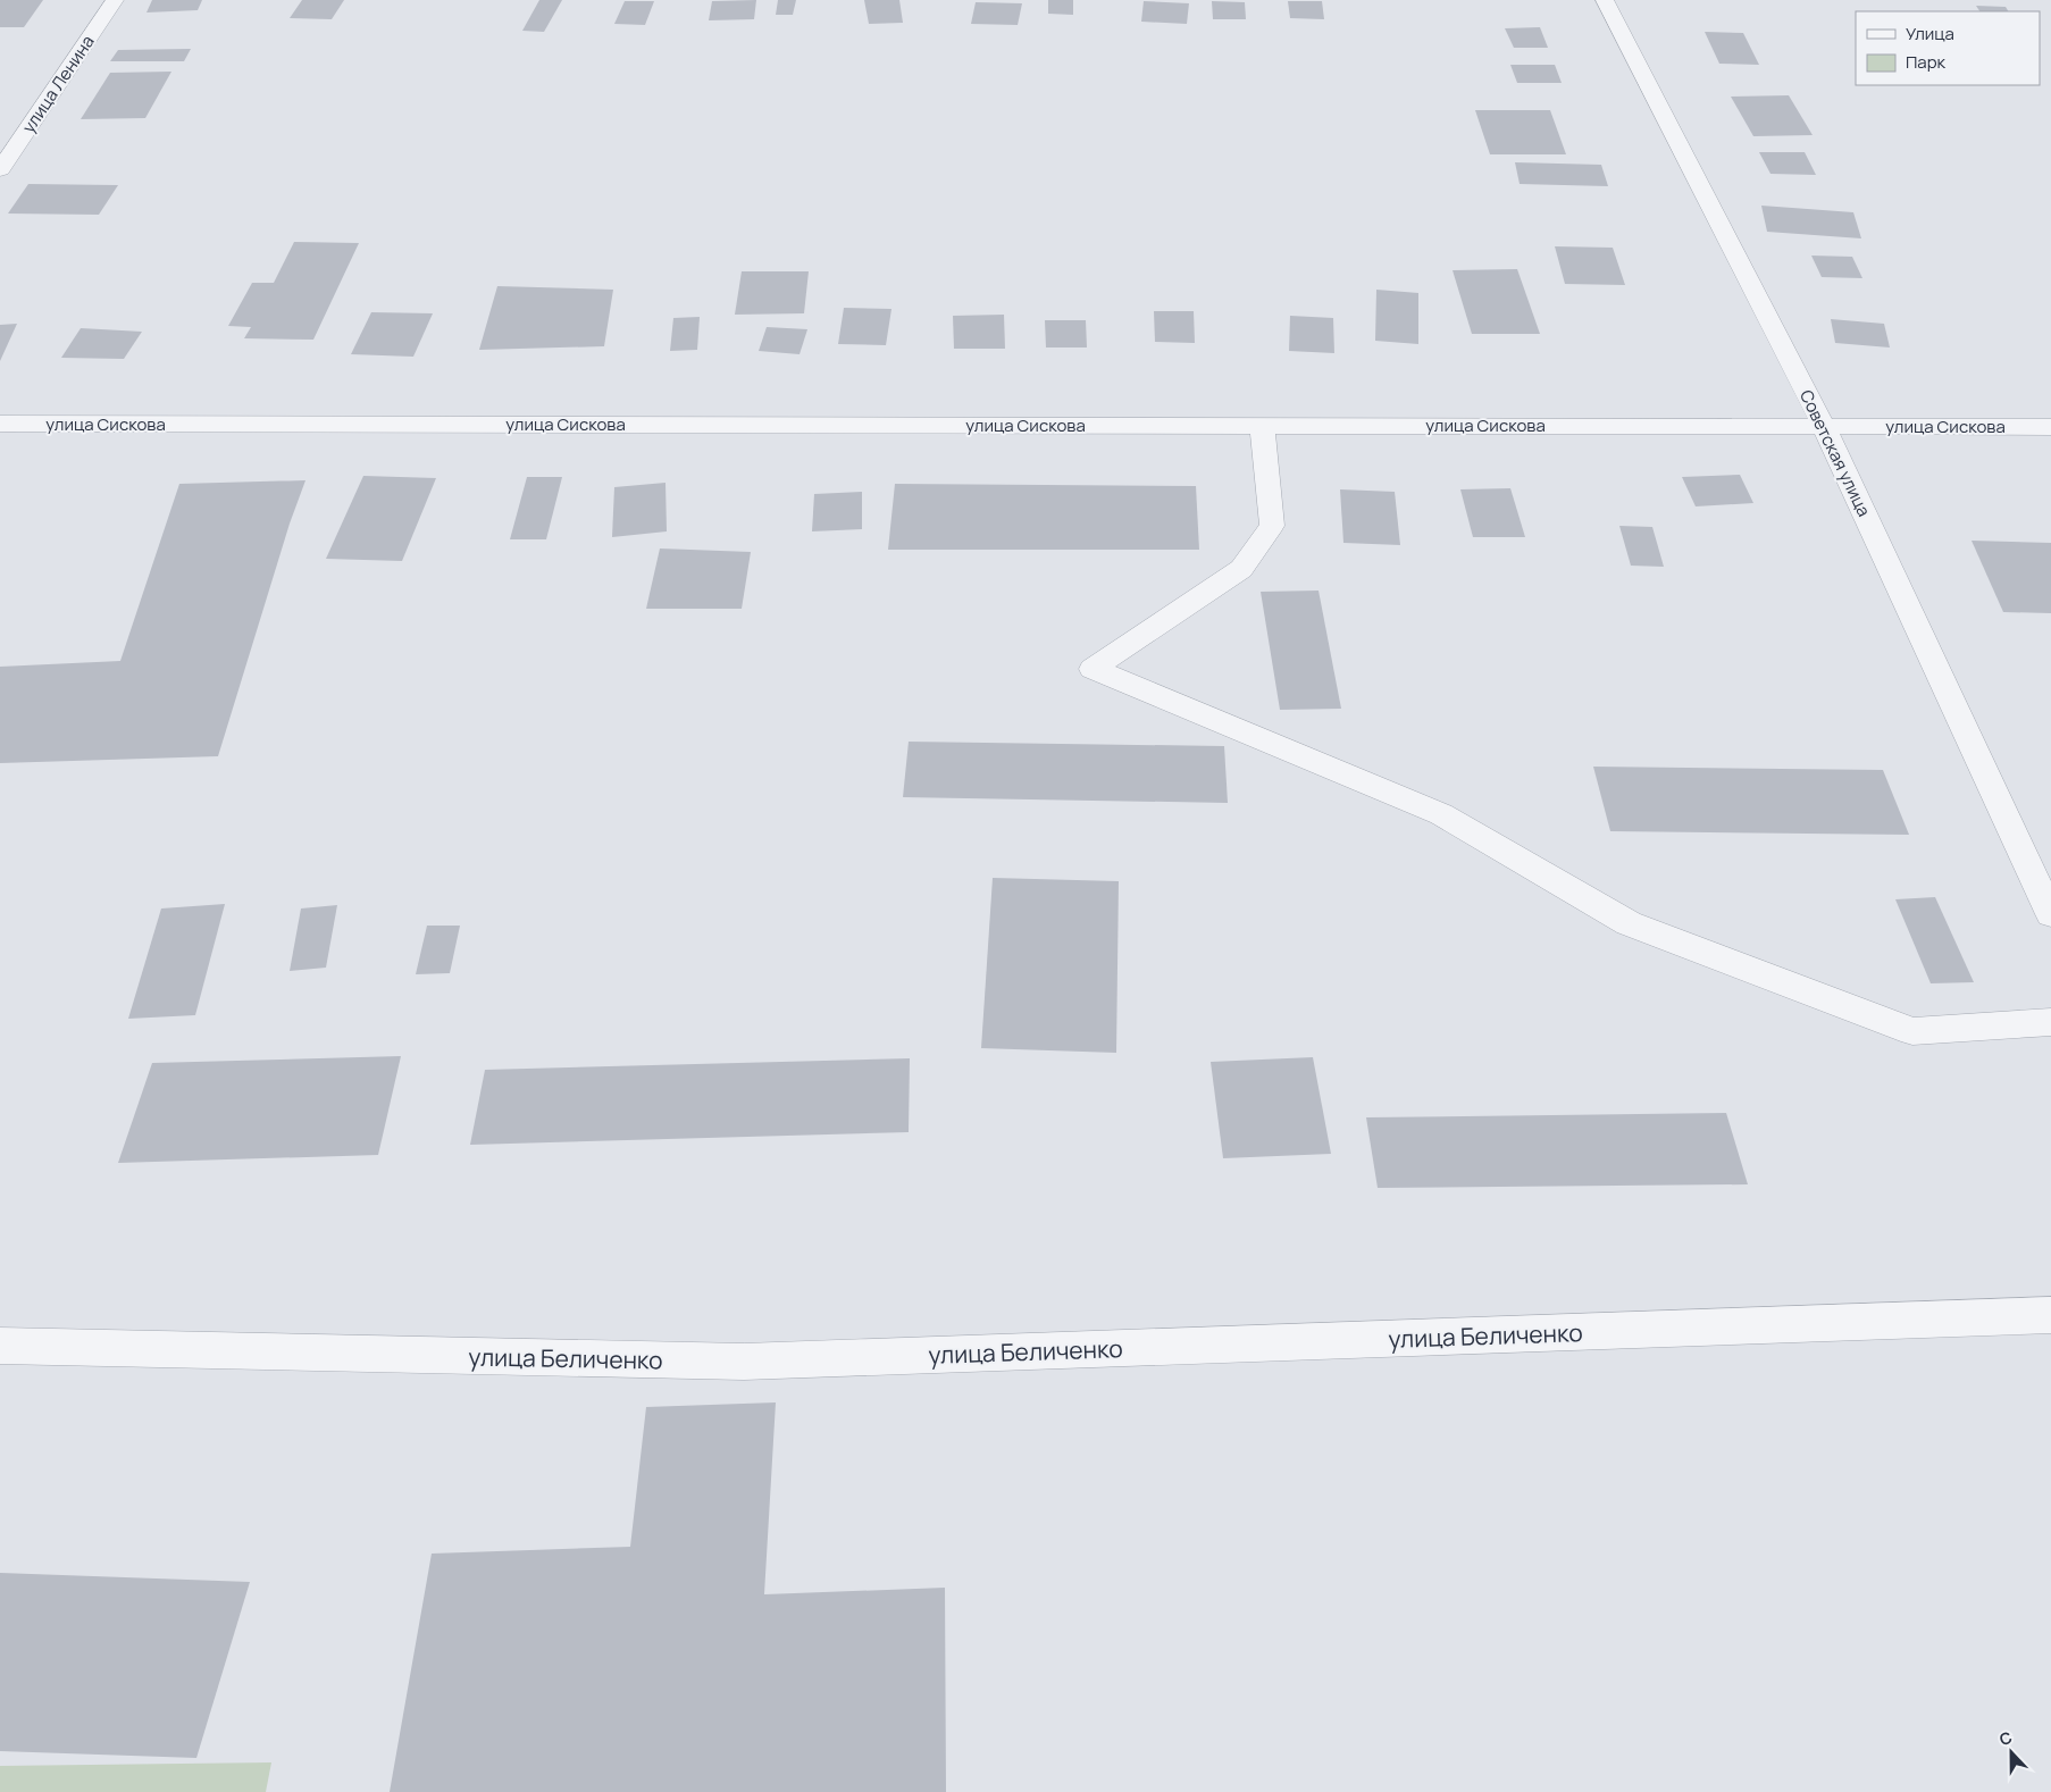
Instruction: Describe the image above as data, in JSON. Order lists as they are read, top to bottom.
{
  "streets": {
    "street": [
      "улица Ленина",
      "улица Сискова",
      "Советская улица",
      "улица Беличенко"
    ]
  },
  "crossings": [
    ["улица Сискова", "Советская улица"]
  ],
  "legend": ["Улица", "Парк"],
  "north": "top"
}
